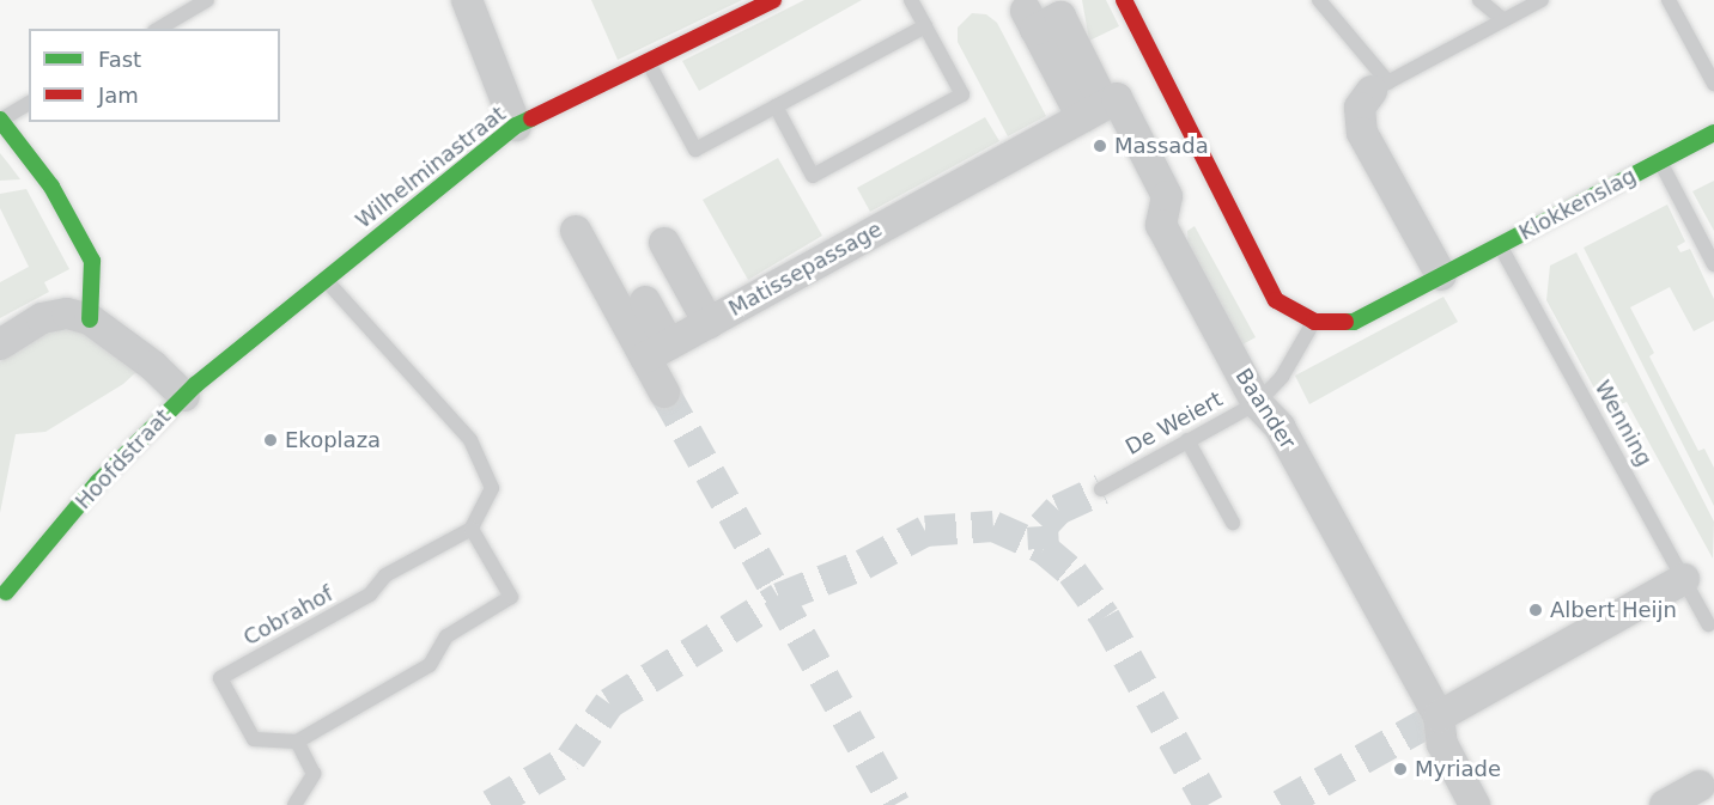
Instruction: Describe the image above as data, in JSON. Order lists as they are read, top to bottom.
{
  "streets": {
    "street": [
      "Wilhelminastraat",
      "Klokkenslag",
      "Matissepassage",
      "Baander",
      "Hoofdstraat"
    ],
    "lane": ["De Weiert", "Wenning", "Cobrahof"]
  },
  "crossings": [
    ["Wilhelminastraat", "Hoofdstraat"],
    ["Klokkenslag", "De Weiert"],
    ["Klokkenslag", "Wenning"],
    ["Matissepassage", "Baander"],
    ["Baander", "De Weiert"]
  ],
  "places": [
    "Massada",
    "Ekoplaza",
    "Albert Heijn",
    "Myriade"
  ],
  "legend": ["Fast", "Jam"]
}
